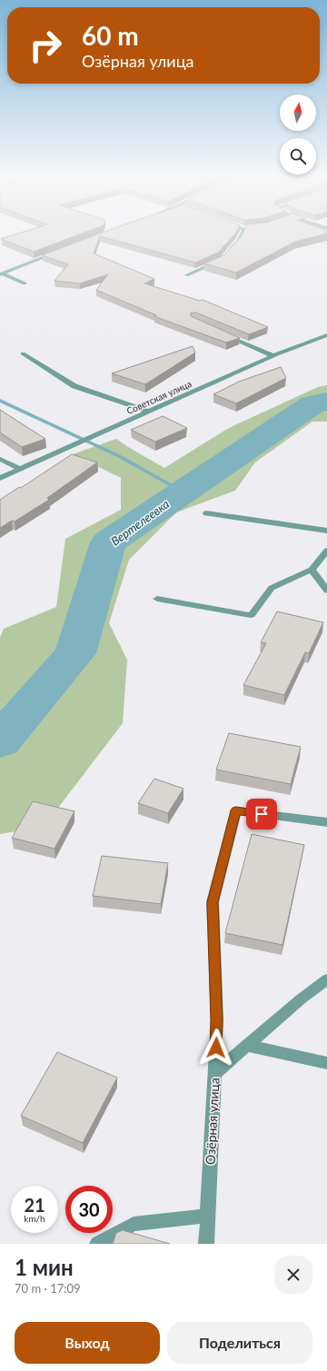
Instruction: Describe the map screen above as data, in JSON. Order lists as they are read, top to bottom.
{
  "streets": {
    "street": ["Советская улица", "Озёрная улица"]
  },
  "water": ["Вертелеевка"],
  "north": "top",
  "page": {
    "turn": ["60 m", "Озёрная улица"],
    "speed": "21 km/h",
    "limit": "30",
    "heading": ["1 мин", "70 m · 17:09"],
    "buttons": ["Выход", "Поделиться"]
  }
}
